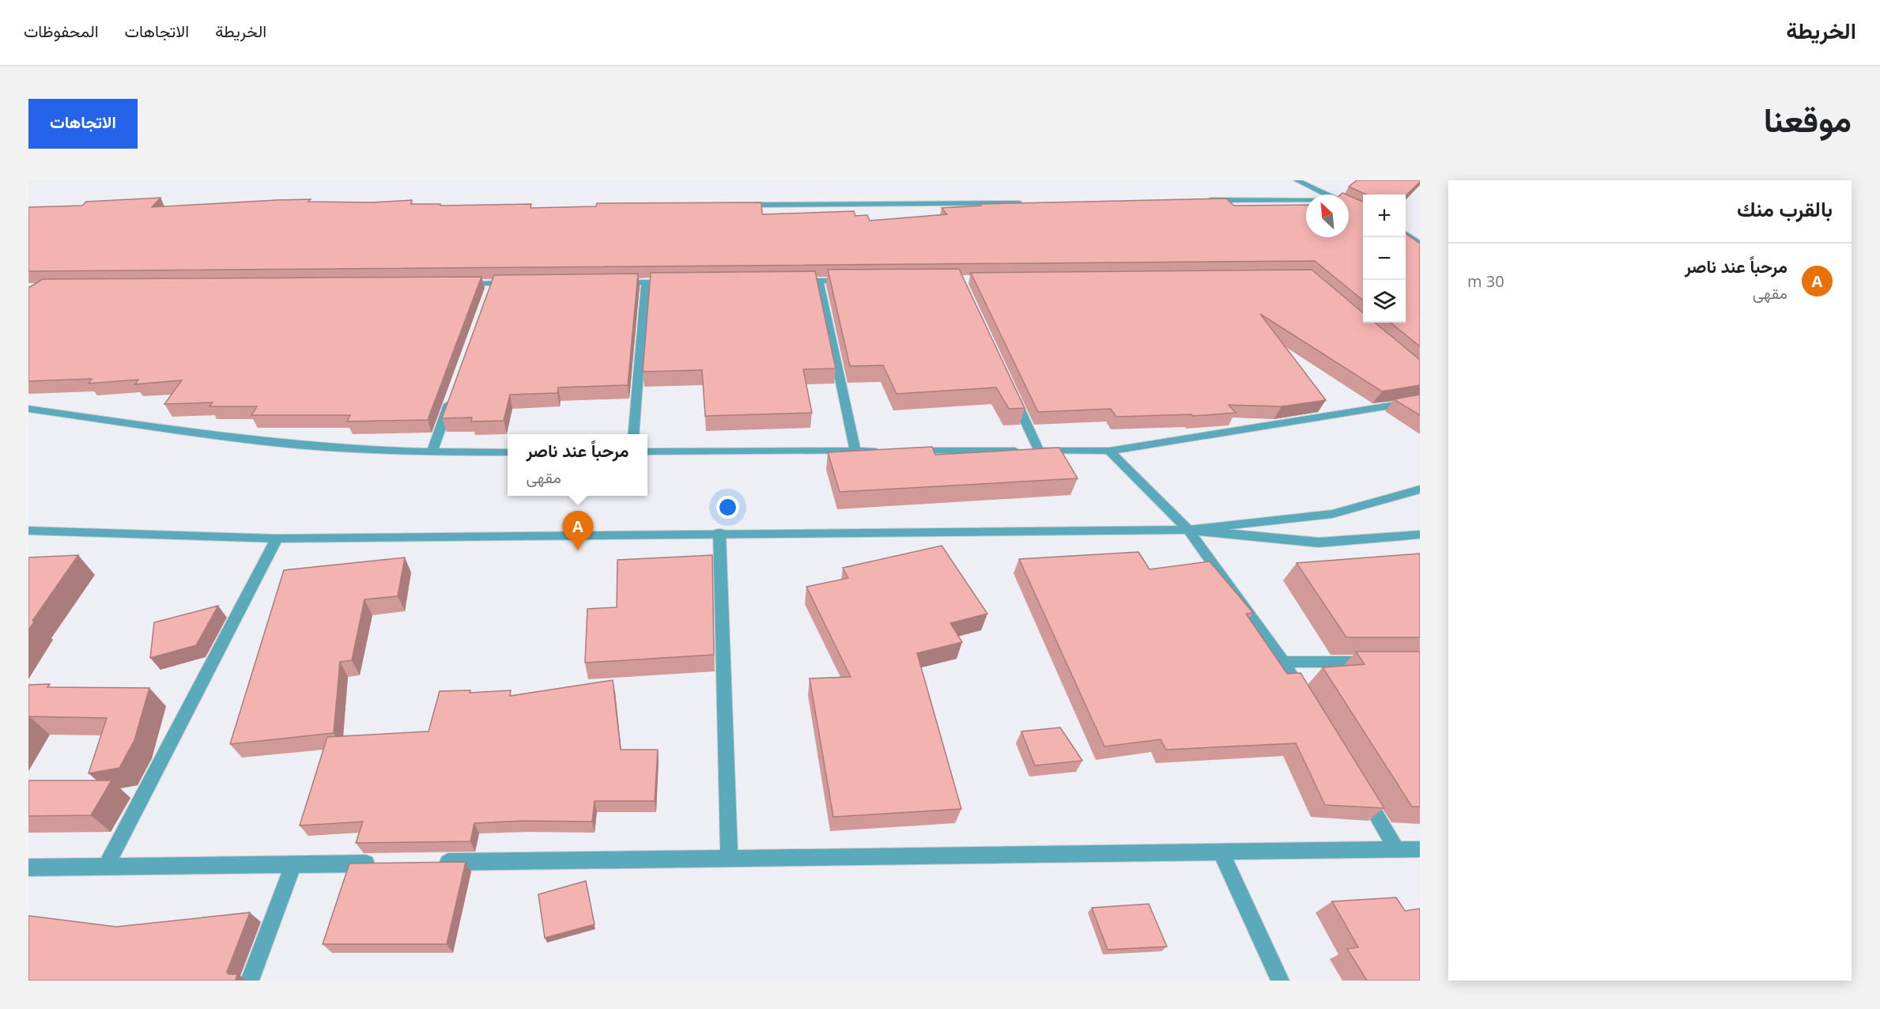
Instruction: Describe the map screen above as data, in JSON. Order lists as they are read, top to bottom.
{
  "north": "top left",
  "page": {
    "header": "الخريطة",
    "nav": ["الخريطة", "الاتجاهات", "المحفوظات"],
    "title": "موقعنا",
    "buttons": "الاتجاهات",
    "heading": "بالقرب منك",
    "map_buttons": ["+", "−"],
    "list": [
      {
        "mark": "A",
        "name": "مرحباً عند ناصر",
        "note": "مقهى",
        "value": "30 m"
      }
    ],
    "popup": ["مرحباً عند ناصر", "مقهى"],
    "pins": "A"
  }
}
